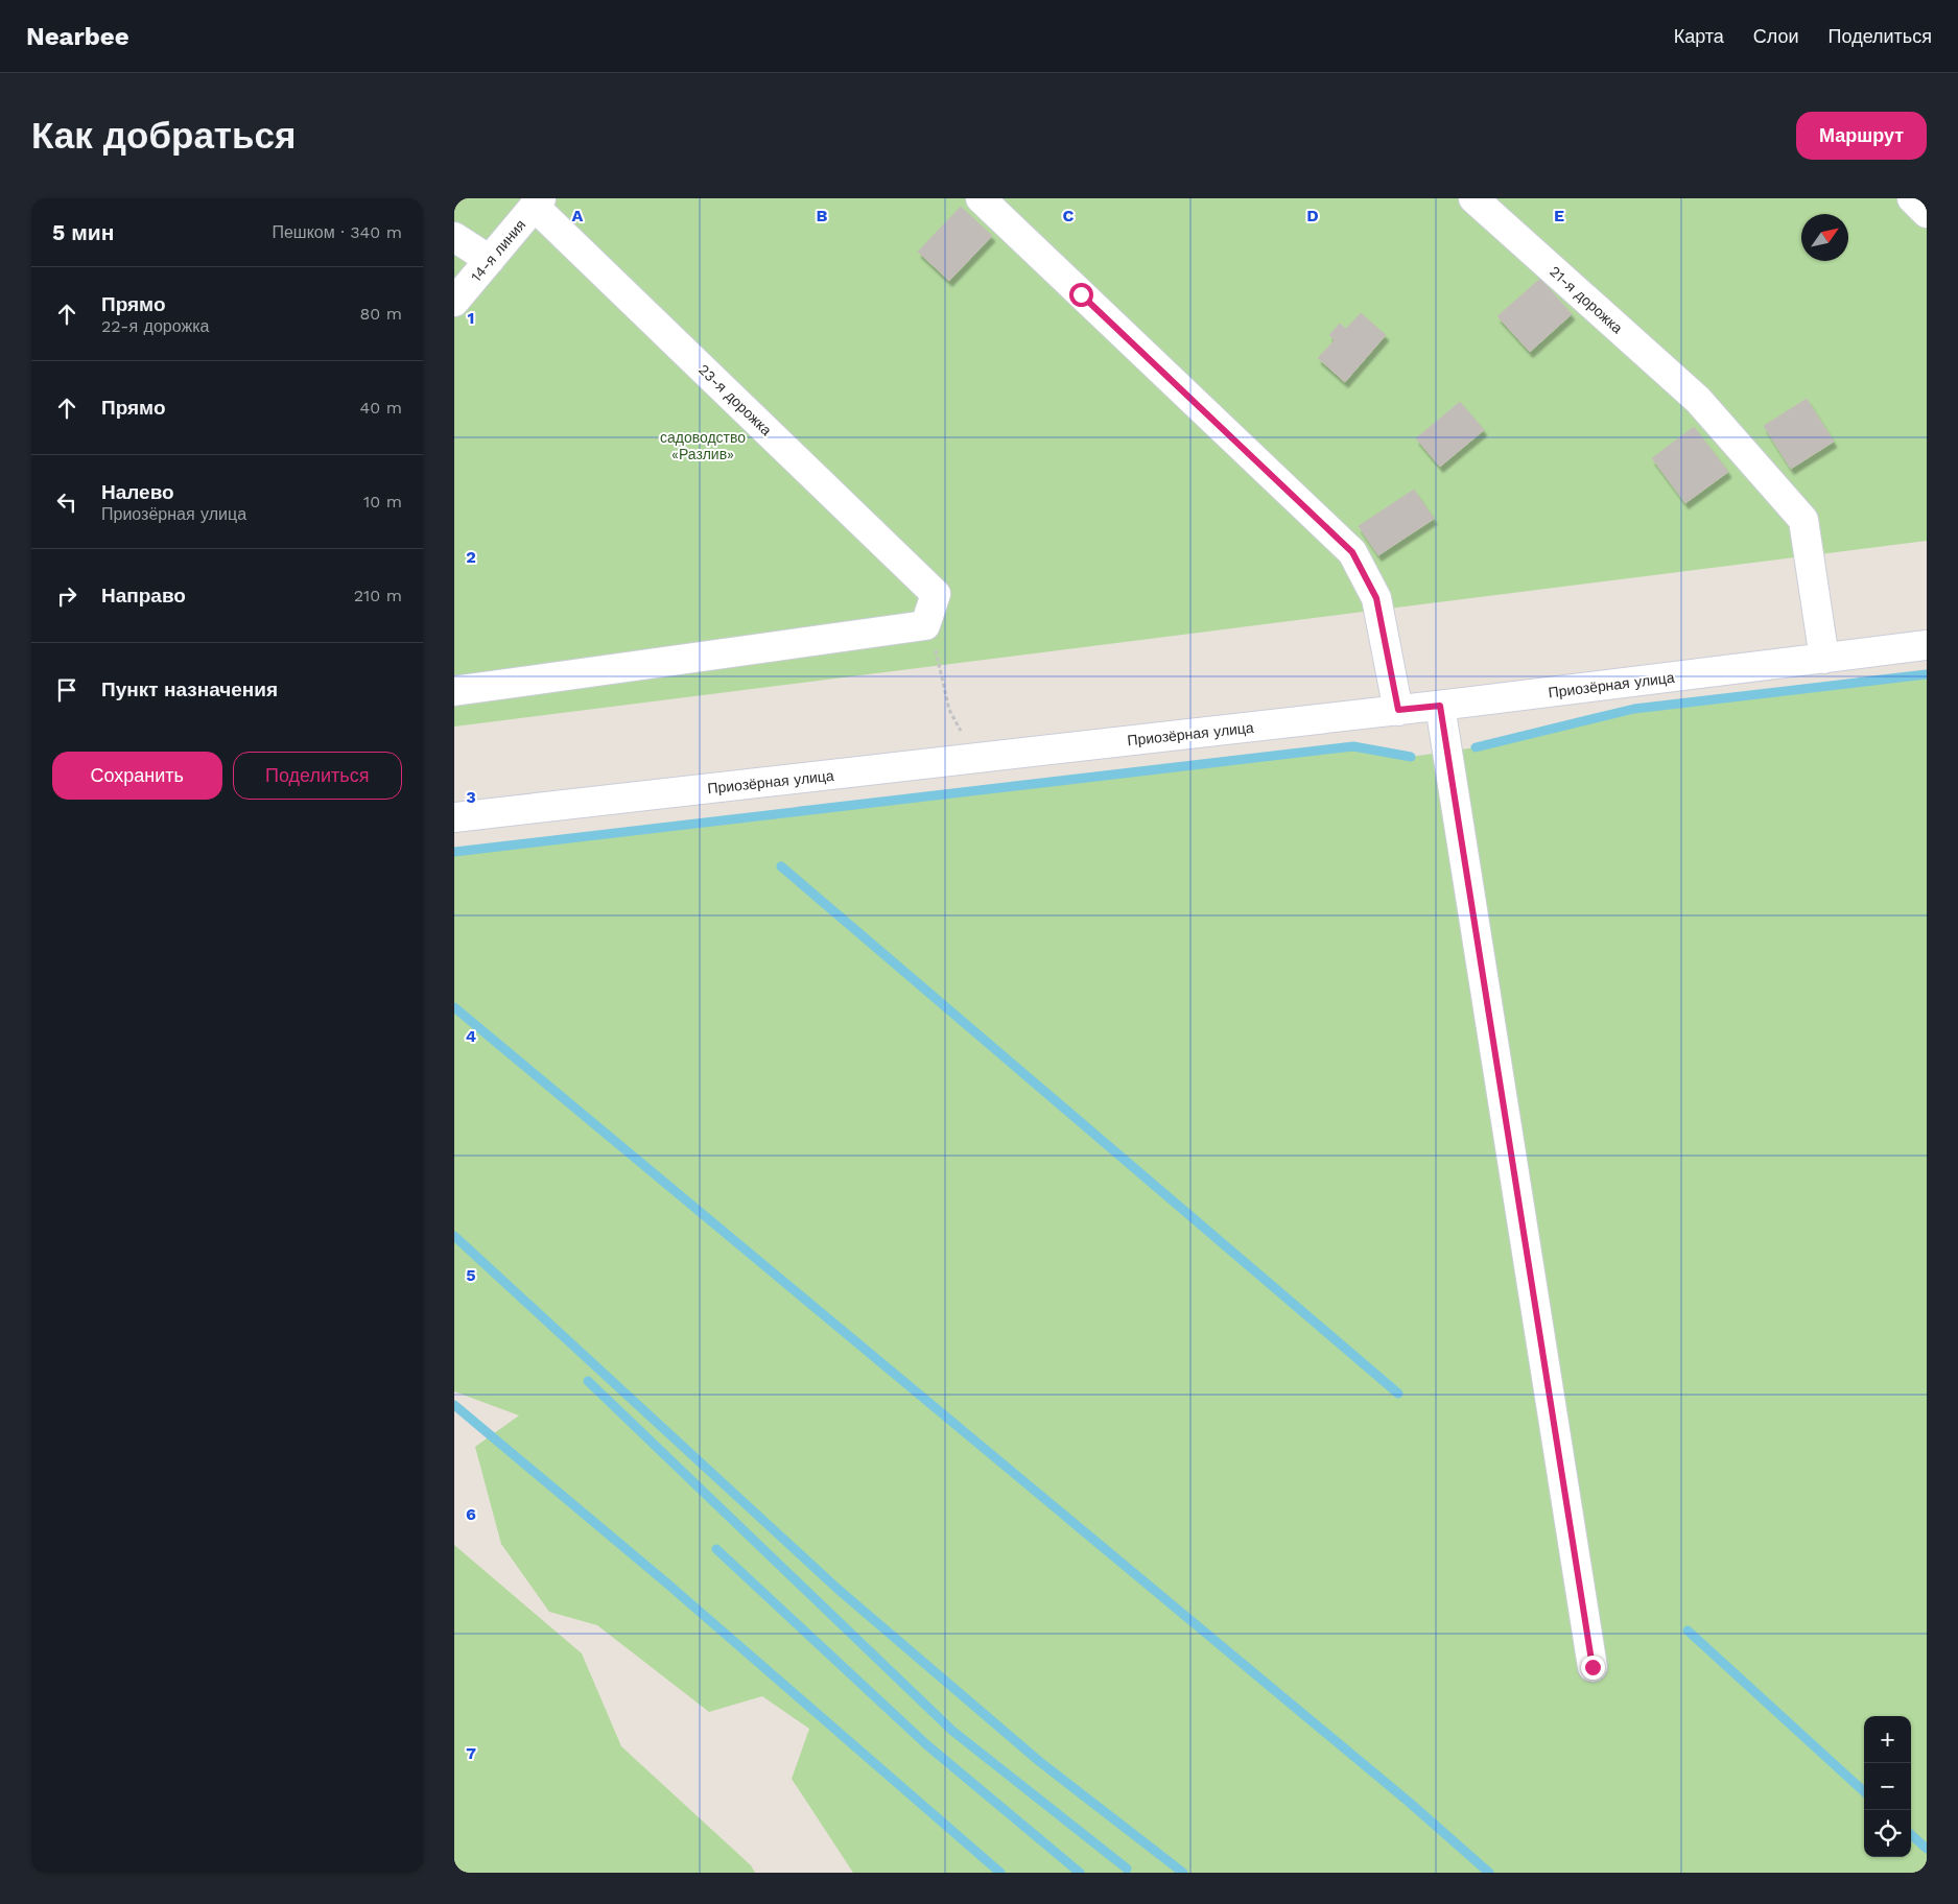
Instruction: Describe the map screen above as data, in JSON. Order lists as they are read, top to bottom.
{
  "streets": {
    "street": [
      "14-я линия",
      "21-я дорожка",
      "23-я дорожка",
      "Приозёрная улица"
    ]
  },
  "crossings": [
    ["14-я линия", "23-я дорожка"],
    ["21-я дорожка", "Приозёрная улица"]
  ],
  "parks": ["садоводство «Разлив»"],
  "north": "top right",
  "page": {
    "header": "Nearbee",
    "nav": ["Карта", "Слои", "Поделиться"],
    "buttons": [
      "Маршрут",
      ["Сохранить", "Поделиться"]
    ],
    "title": "Как добраться",
    "heading": ["5 мин", "Пешком · 340 m"],
    "list": [
      ["Прямо", "22-я дорожка", "80 m"],
      ["Прямо", "40 m"],
      ["Налево", "Приозёрная улица", "10 m"],
      ["Направо", "210 m"],
      "Пункт назначения"
    ],
    "map_buttons": ["+", "−"]
  },
  "grid": {
    "columns": [
      "A",
      "B",
      "C",
      "D",
      "E"
    ],
    "rows": [
      "1",
      "2",
      "3",
      "4",
      "5",
      "6",
      "7"
    ]
  }
}
